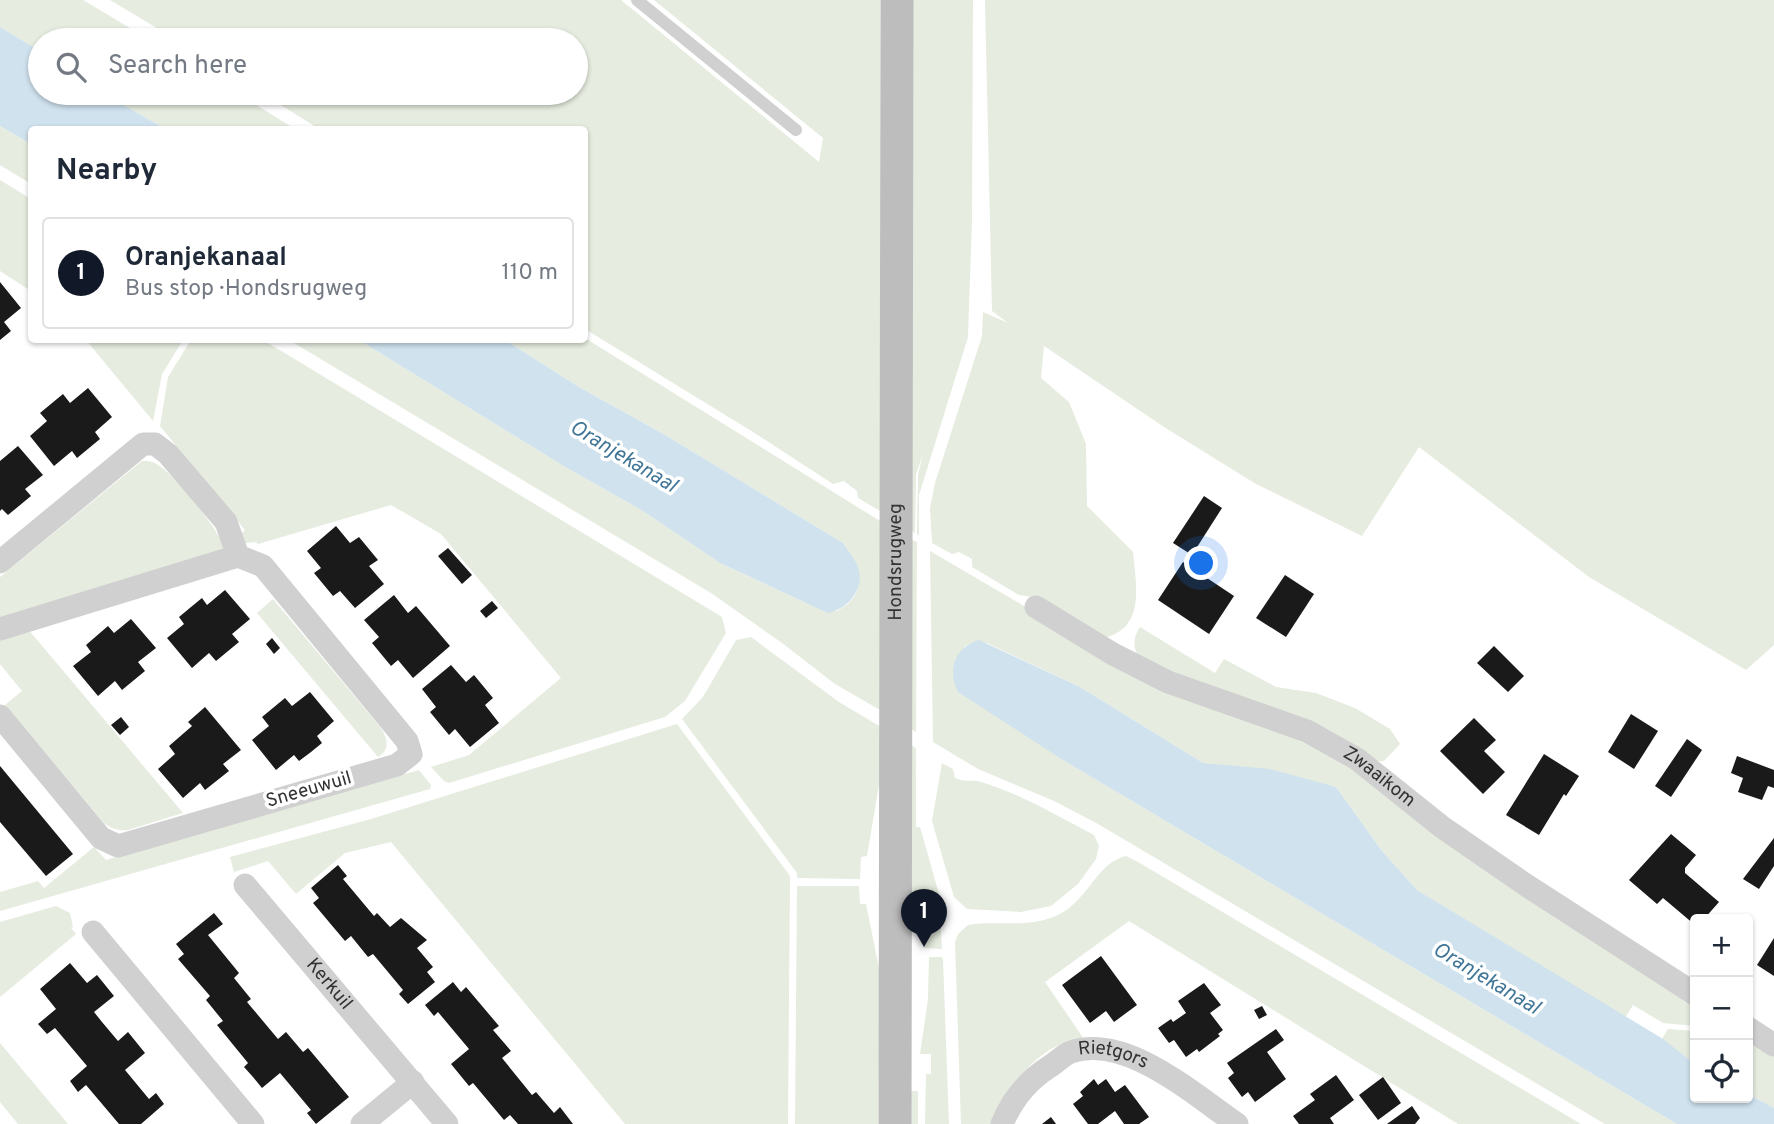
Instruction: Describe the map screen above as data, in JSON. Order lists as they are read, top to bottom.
{
  "streets": {
    "street": [
      "Hondsrugweg",
      "Zwaaikom",
      "Sneeuwuil",
      "Kerkuil",
      "Rietgors"
    ]
  },
  "water": ["Oranjekanaal"],
  "page": {
    "search": "Search here",
    "heading": "Nearby",
    "list": [
      {
        "mark": "1",
        "name": "Oranjekanaal",
        "note": "Bus stop · Hondsrugweg",
        "value": "110 m"
      }
    ],
    "pins": "1",
    "map_buttons": ["+", "−"]
  }
}
